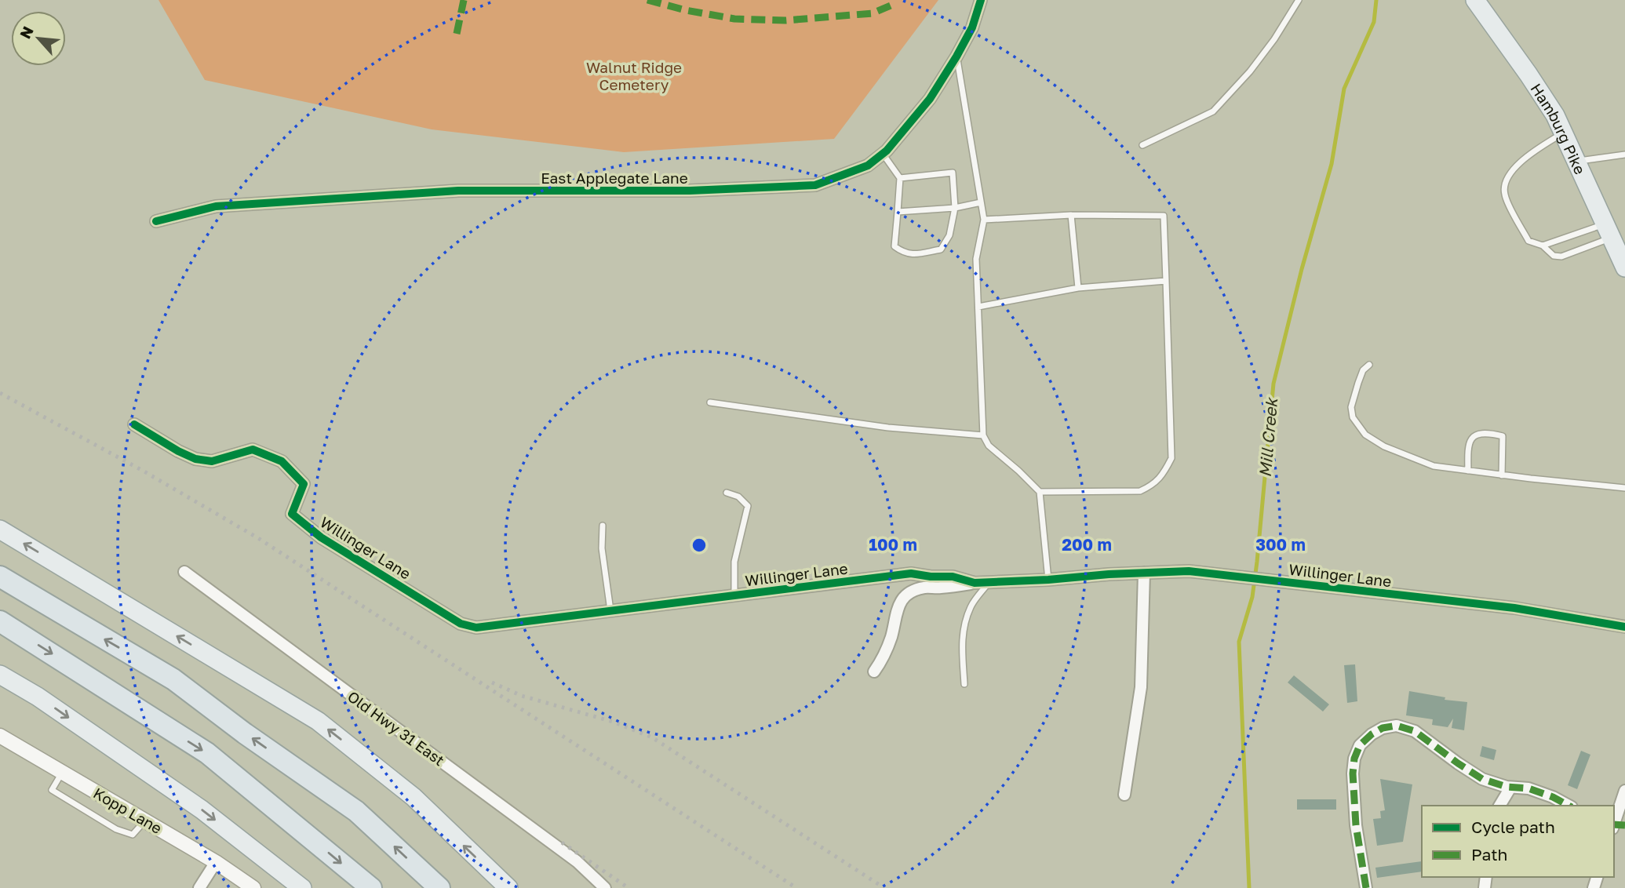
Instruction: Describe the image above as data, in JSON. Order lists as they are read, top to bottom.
{
  "streets": {
    "main road": ["Hamburg Pike"],
    "street": [
      "East Applegate Lane",
      "Willinger Lane",
      "Old Hwy 31 East",
      "Kopp Lane"
    ]
  },
  "water": ["Mill Creek"],
  "parks": ["Walnut Ridge Cemetery"],
  "legend": ["Cycle path", "Path"],
  "north": "top left",
  "rings": ["100 m", "200 m", "300 m"]
}
